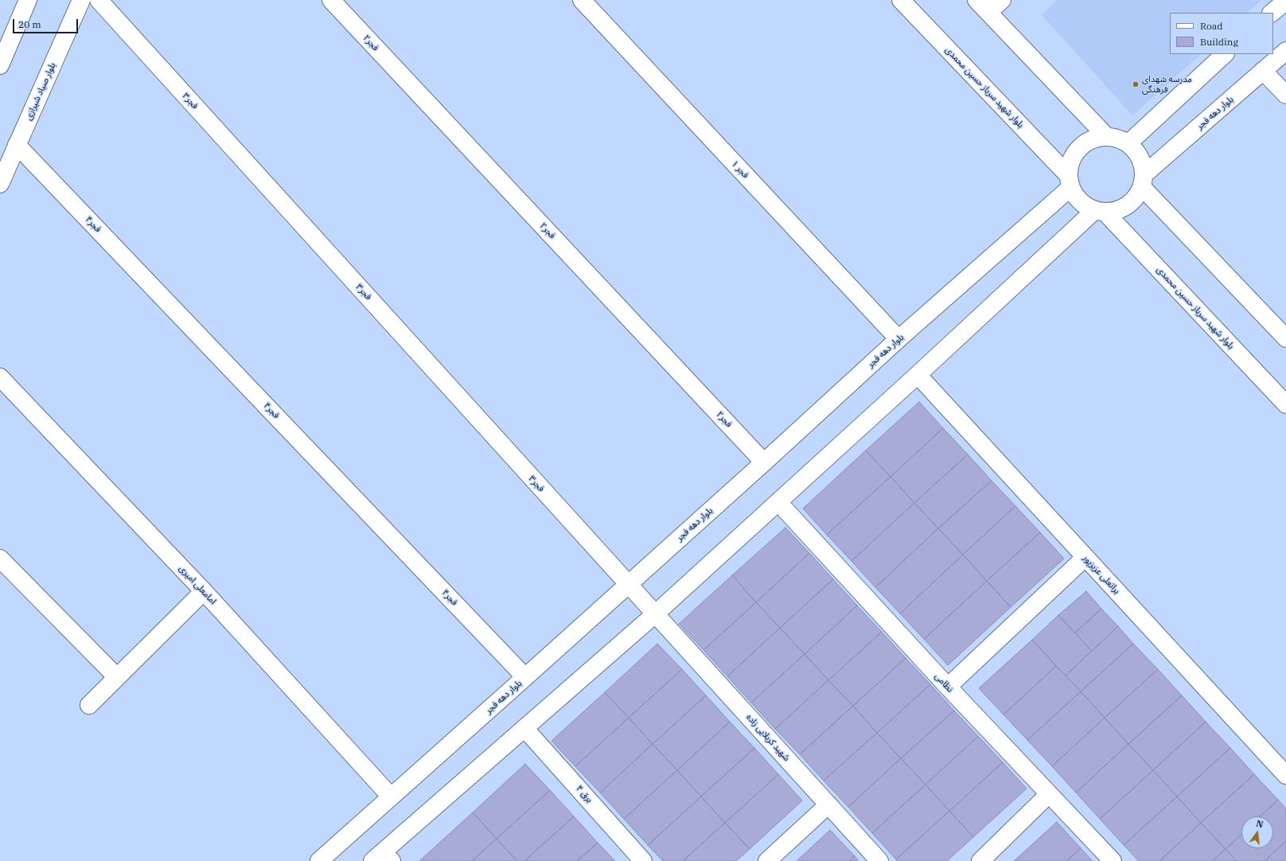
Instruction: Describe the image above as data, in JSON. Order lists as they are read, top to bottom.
{
  "streets": {
    "street": [
      "فجر۲",
      "بلوار شهید سرباز حسین محمدی",
      "بلوار صیاد شیرازی",
      "فجر۳",
      "بلوار دهه فجر",
      "فجر ۱",
      "فجر۴",
      "براتعلی عزیزپور",
      "امامعلی امیری",
      "نظامی",
      "شهید کربلایی زاده",
      "برق ۴"
    ]
  },
  "crossings": [
    ["فجر۲", "بلوار دهه فجر"],
    ["بلوار شهید سرباز حسین محمدی", "بلوار دهه فجر"],
    ["بلوار صیاد شیرازی", "فجر۴"],
    ["فجر۳", "بلوار دهه فجر"],
    ["فجر۳", "شهید کربلایی زاده"],
    ["بلوار دهه فجر", "فجر ۱"],
    ["بلوار دهه فجر", "فجر۴"],
    ["بلوار دهه فجر", "امامعلی امیری"]
  ],
  "places": ["مدرسه شهدای فرهنگی"],
  "legend": ["Road", "Building"],
  "scale_bar": "20 m",
  "north": "top"
}
